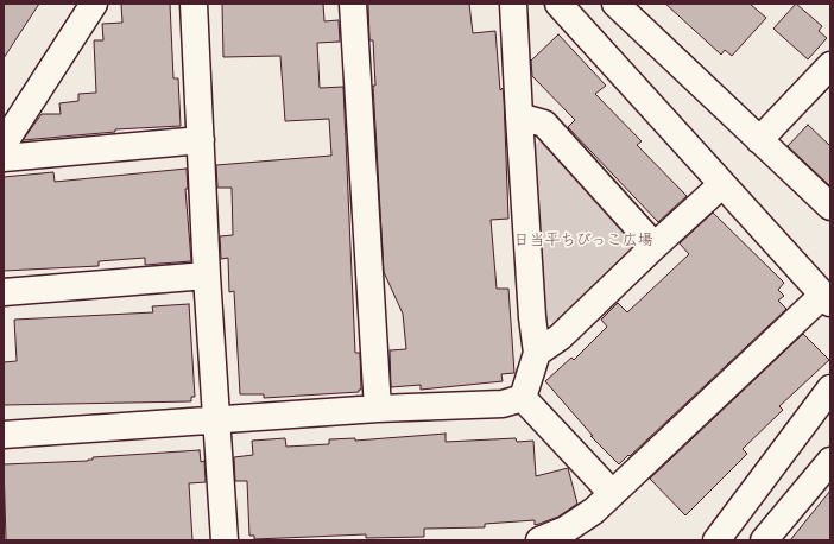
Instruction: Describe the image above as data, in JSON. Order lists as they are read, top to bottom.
{
  "parks": ["日当平ちびっこ広場"]
}
